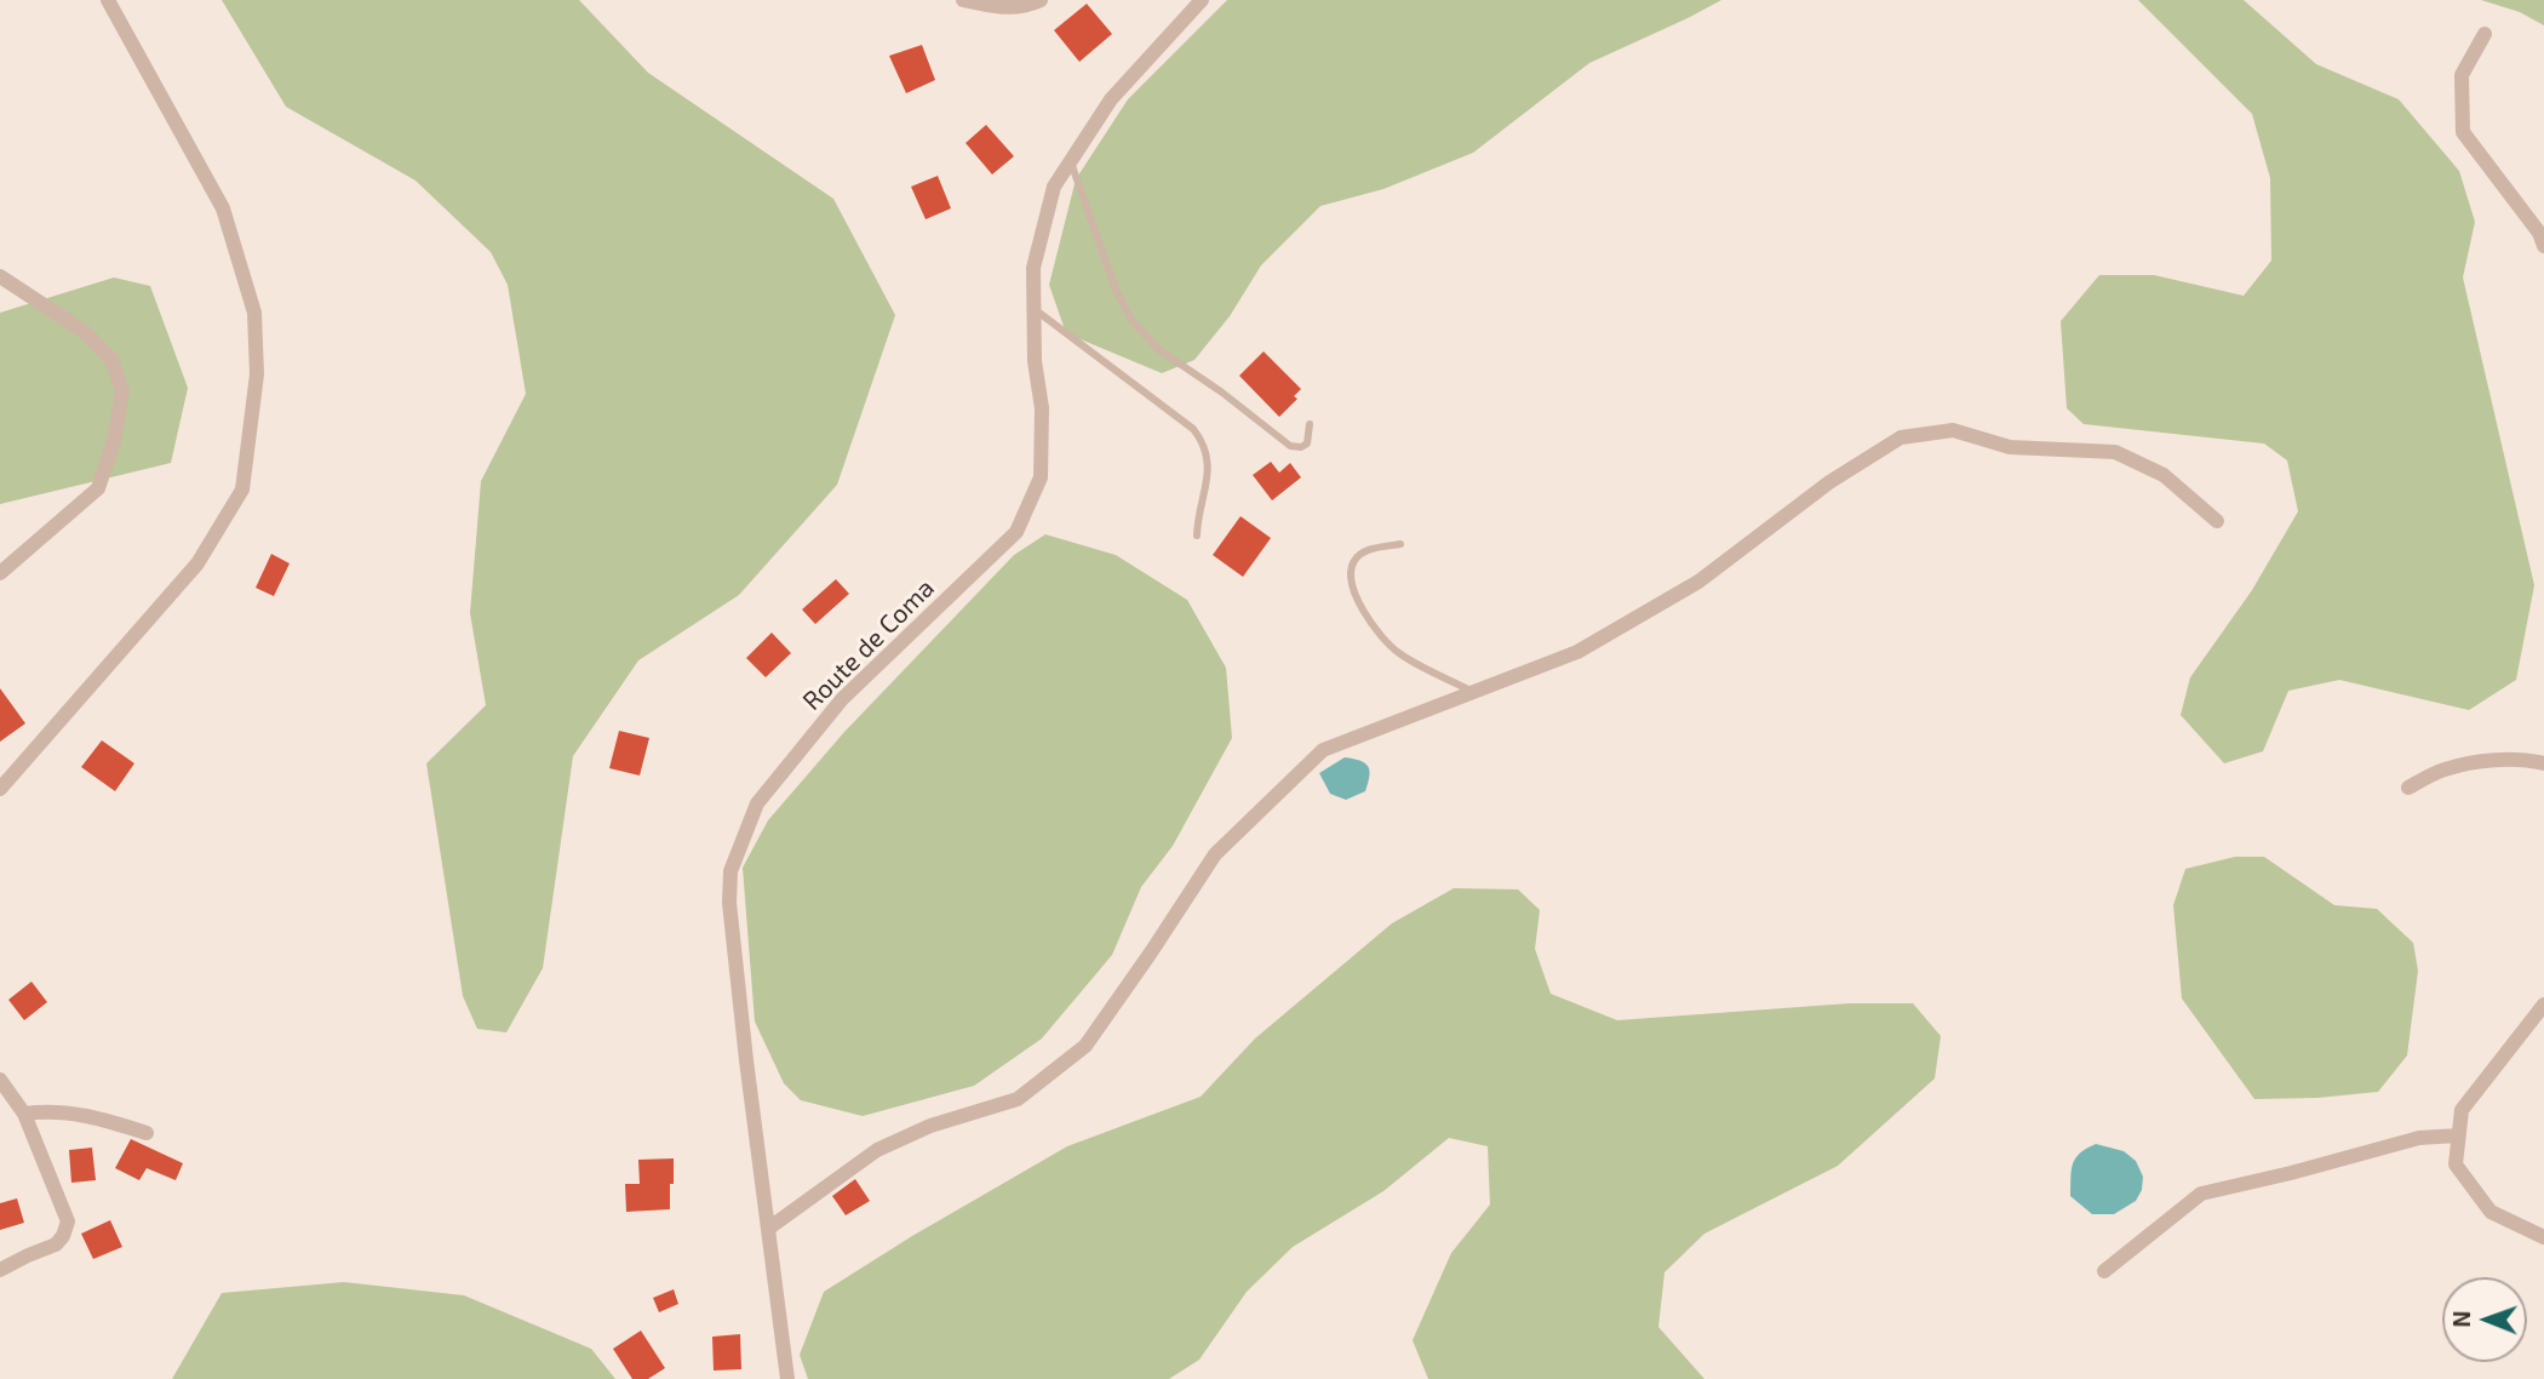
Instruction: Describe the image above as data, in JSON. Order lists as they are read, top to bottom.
{
  "streets": {
    "street": ["Route de Coma"]
  },
  "north": "left"
}
